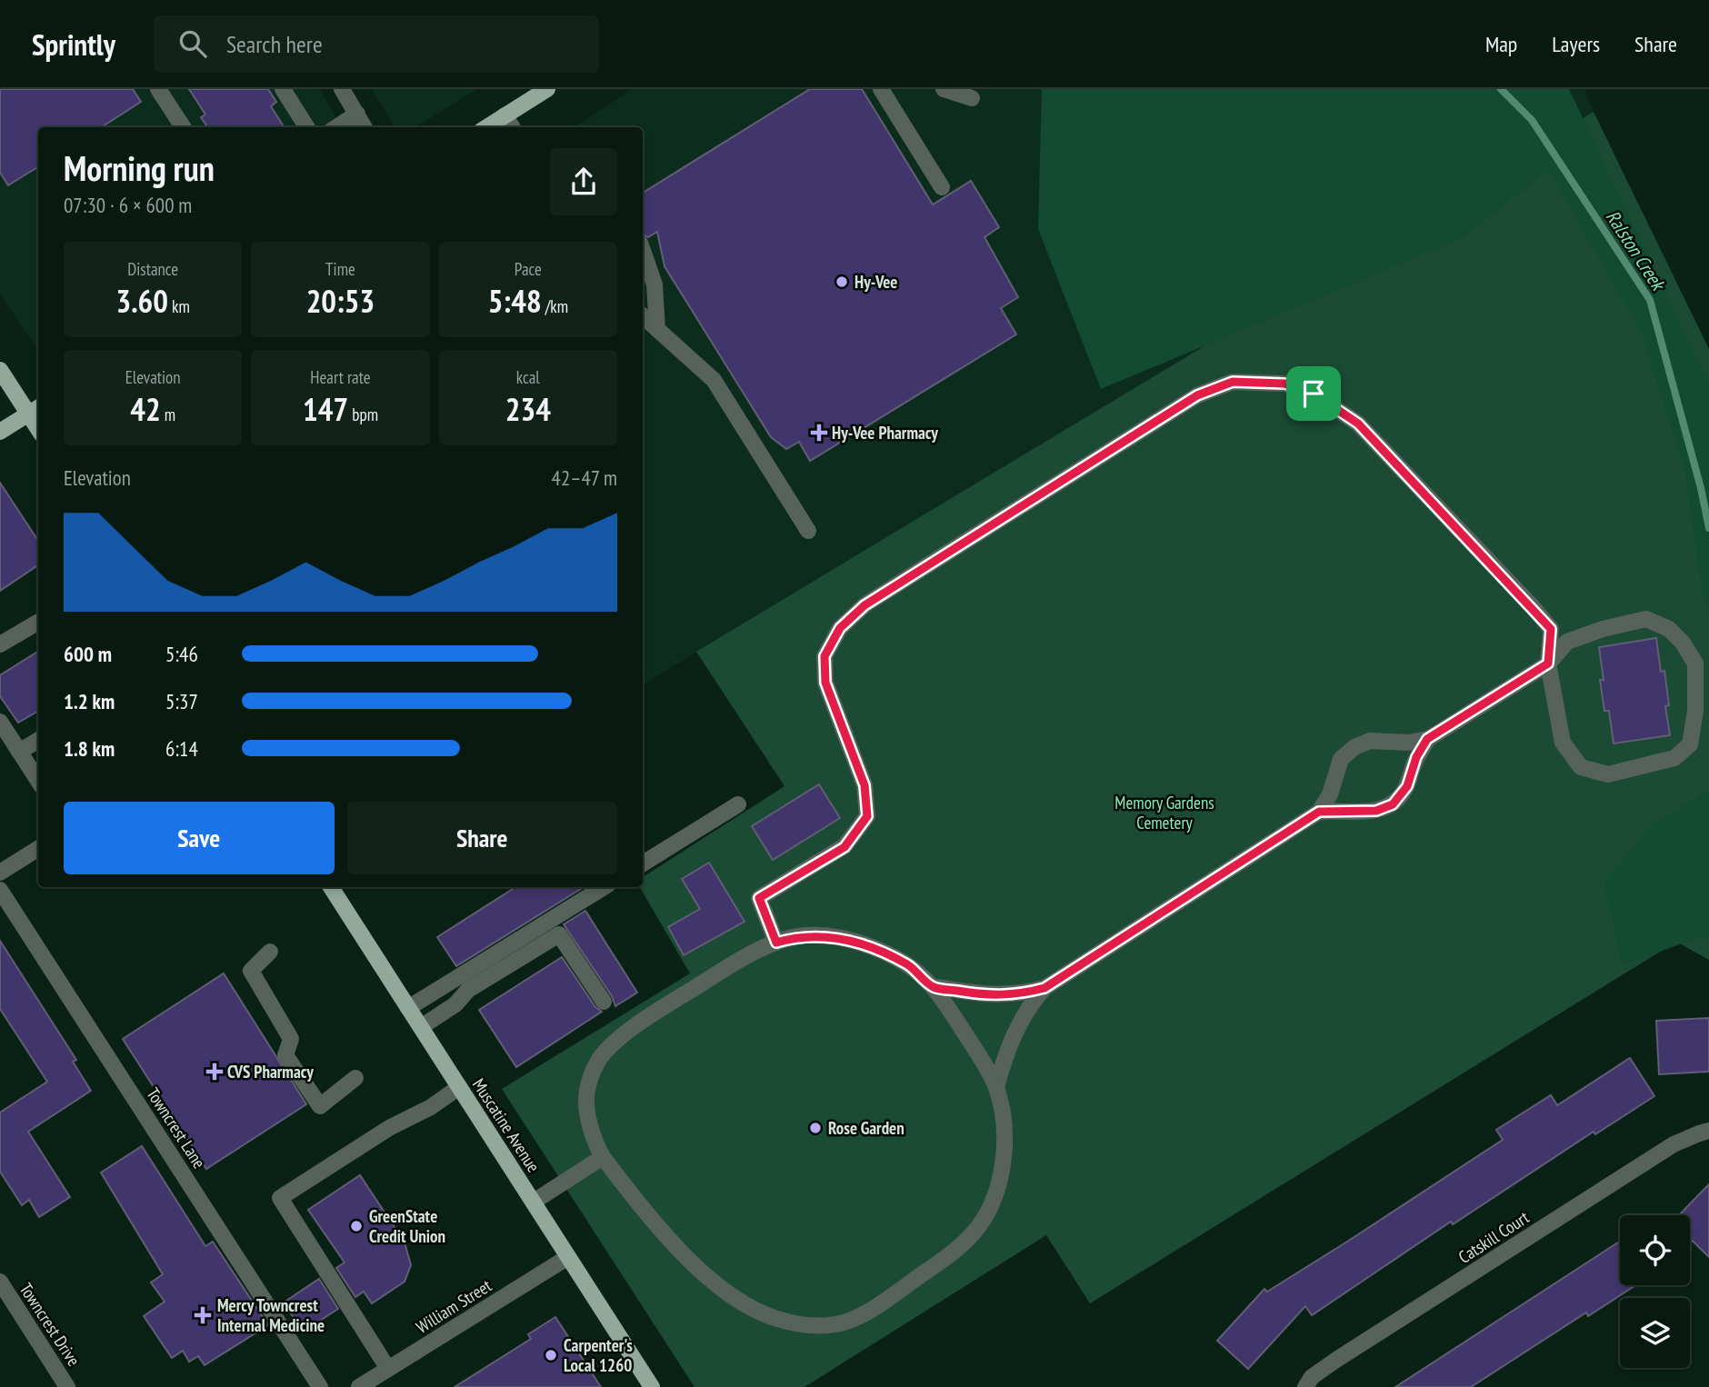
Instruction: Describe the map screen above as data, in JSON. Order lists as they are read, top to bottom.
{
  "streets": {
    "main road": ["Muscatine Avenue"],
    "street": [
      "Towncrest Lane",
      "Catskill Court",
      "William Street",
      "Towncrest Drive"
    ]
  },
  "crossings": [
    ["Muscatine Avenue", "William Street"]
  ],
  "water": ["Ralston Creek"],
  "parks": ["Memory Gardens Cemetery"],
  "places": {
    "other": [
      "Hy-Vee",
      "Rose Garden",
      "GreenState Credit Union",
      "Carpenter's Local 1260"
    ],
    "health": ["Hy-Vee Pharmacy", "CVS Pharmacy", "Mercy Towncrest Internal Medicine"]
  },
  "page": {
    "header": "Sprintly",
    "search": "Search here",
    "nav": ["Map", "Layers", "Share"],
    "heading": ["Morning run", "07:30 · 6 × 600 m"],
    "stats": [
      ["Distance", "3.60 km"],
      ["Time", "20:53"],
      ["Pace", "5:48 /km"],
      ["Elevation", "42 m"],
      ["Heart rate", "147 bpm"],
      ["kcal", "234"]
    ],
    "chart": ["Elevation", "42–47 m"],
    "list": [
      {
        "name": "600 m",
        "note": "5:46"
      },
      {
        "name": "1.2 km",
        "note": "5:37"
      },
      {
        "name": "1.8 km",
        "note": "6:14"
      }
    ],
    "buttons": ["Save", "Share"]
  }
}
